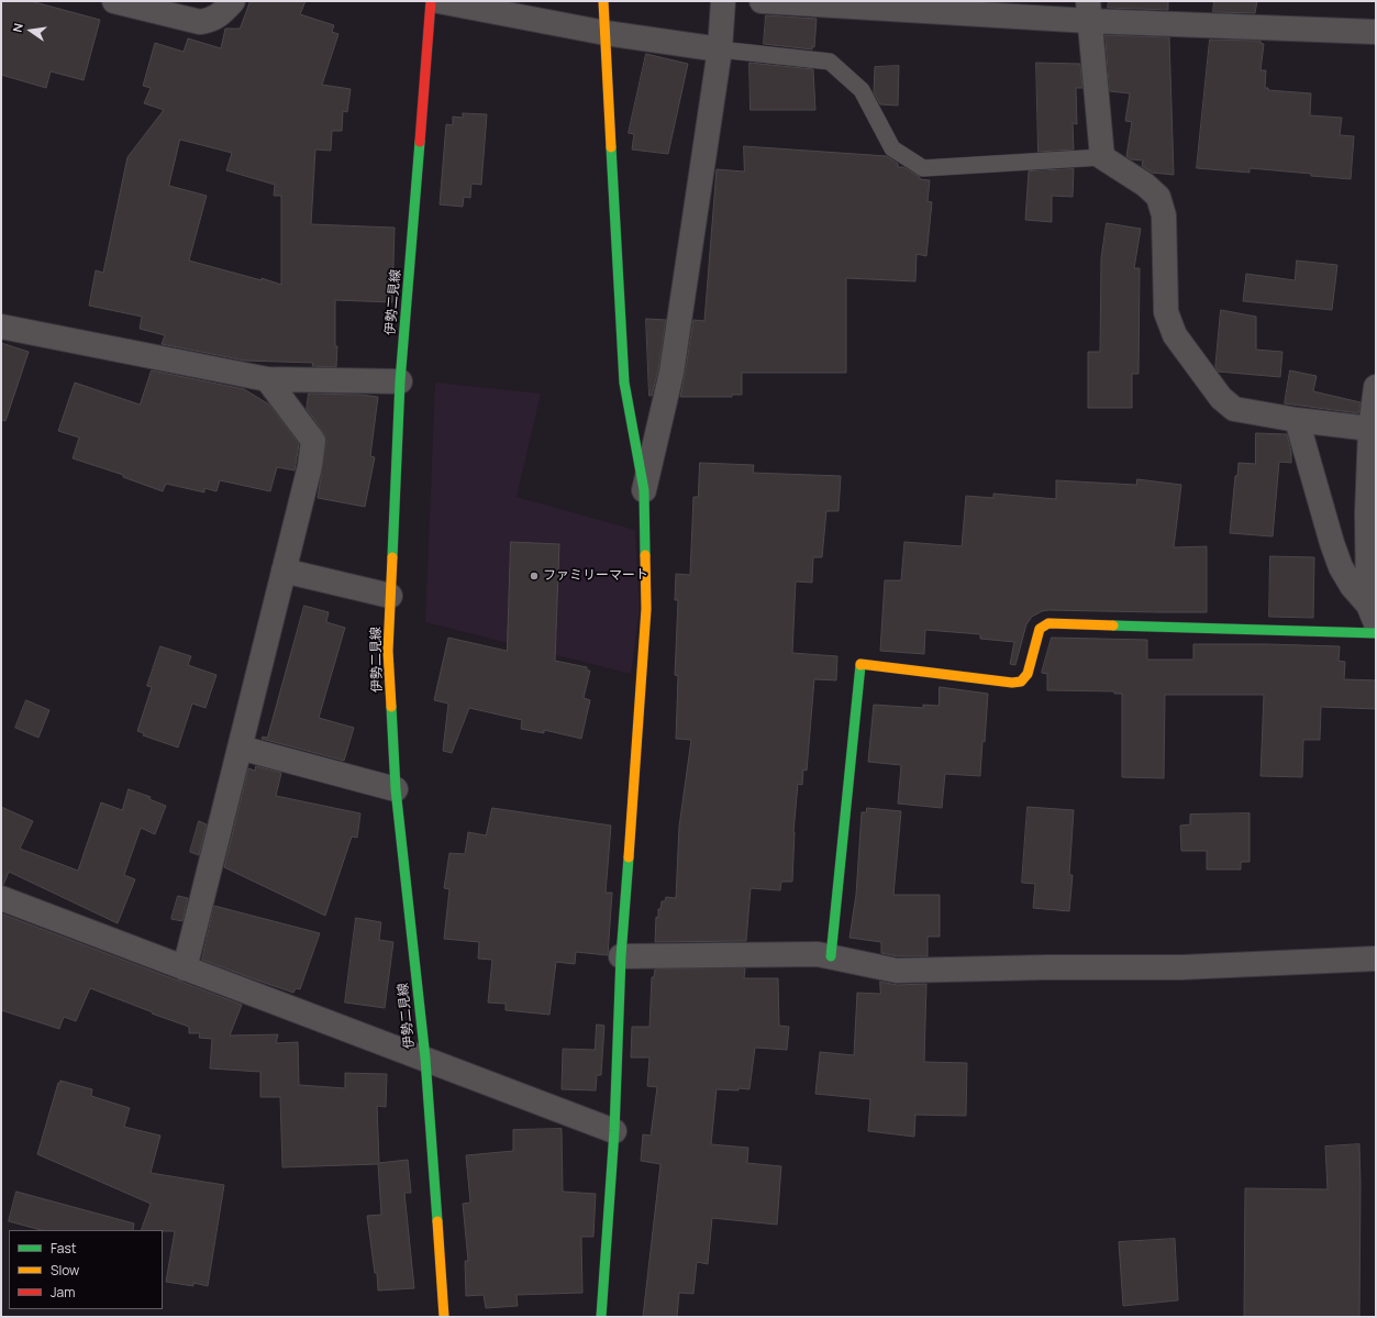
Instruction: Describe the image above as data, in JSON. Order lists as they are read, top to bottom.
{
  "streets": {
    "street": ["伊勢二見線"]
  },
  "places": ["ファミリーマート"],
  "legend": ["Fast", "Slow", "Jam"],
  "north": "left"
}
